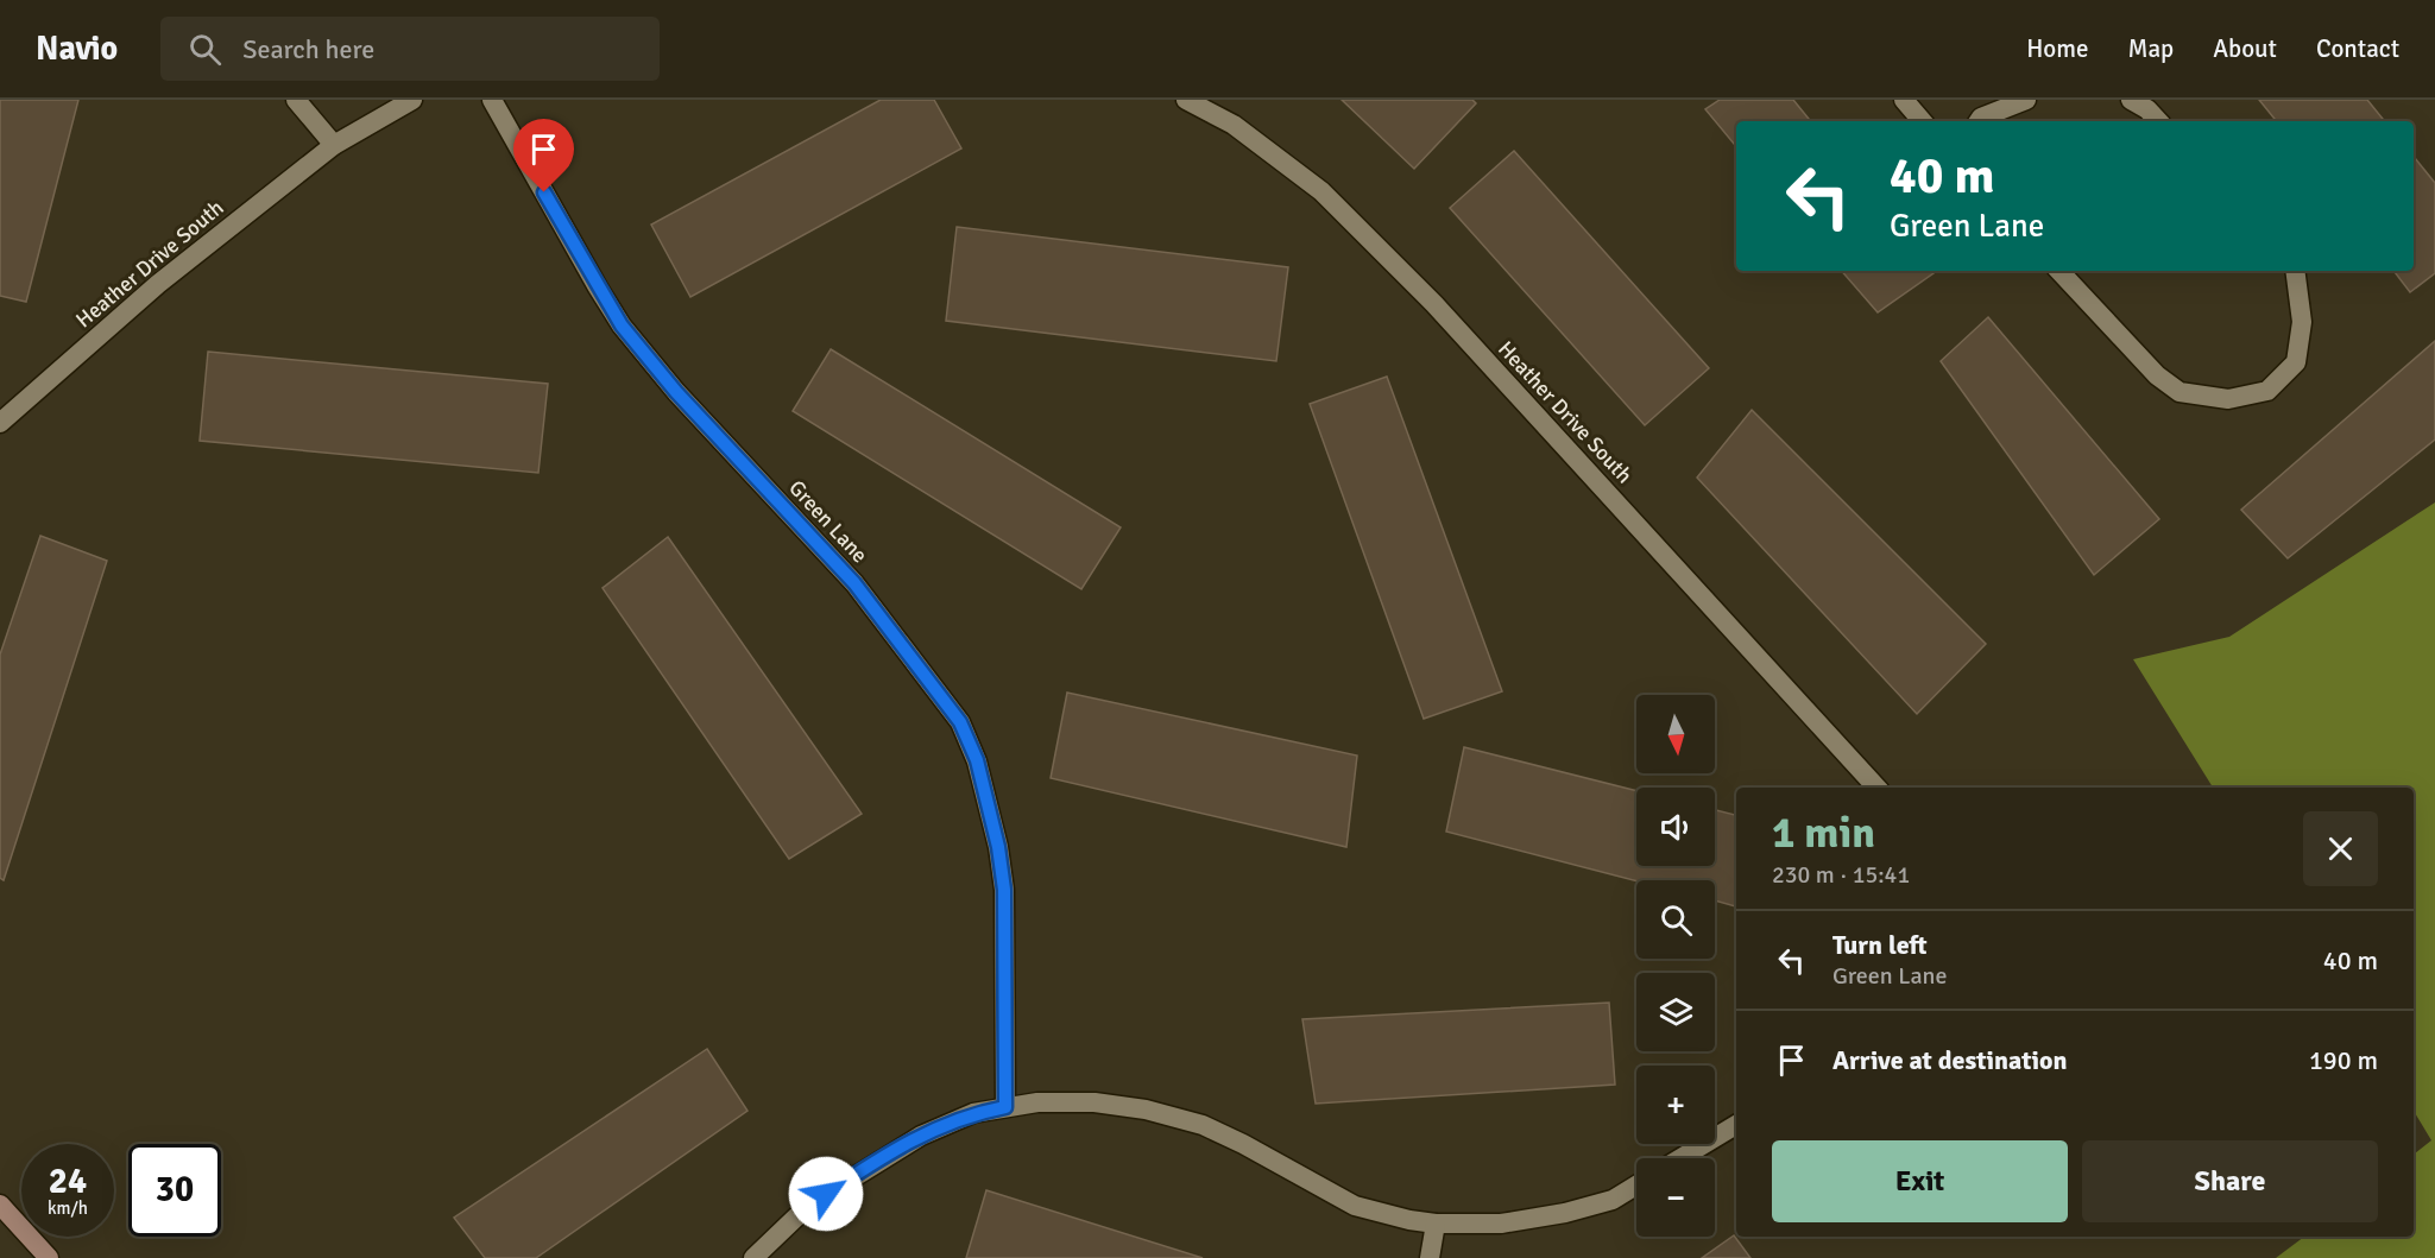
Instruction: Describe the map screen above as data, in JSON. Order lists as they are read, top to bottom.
{
  "streets": {
    "street": ["Heather Drive South", "Green Lane"]
  },
  "north": "bottom",
  "page": {
    "header": "Navio",
    "search": "Search here",
    "nav": [
      "Home",
      "Map",
      "About",
      "Contact"
    ],
    "turn": ["40 m", "Green Lane"],
    "map_buttons": ["+", "−"],
    "heading": ["1 min", "230 m · 15:41"],
    "list": [
      {
        "name": "Turn left",
        "note": "Green Lane",
        "value": "40 m"
      },
      {
        "name": "Arrive at destination",
        "value": "190 m"
      }
    ],
    "buttons": ["Exit", "Share"],
    "speed": "24 km/h",
    "limit": "30"
  }
}
